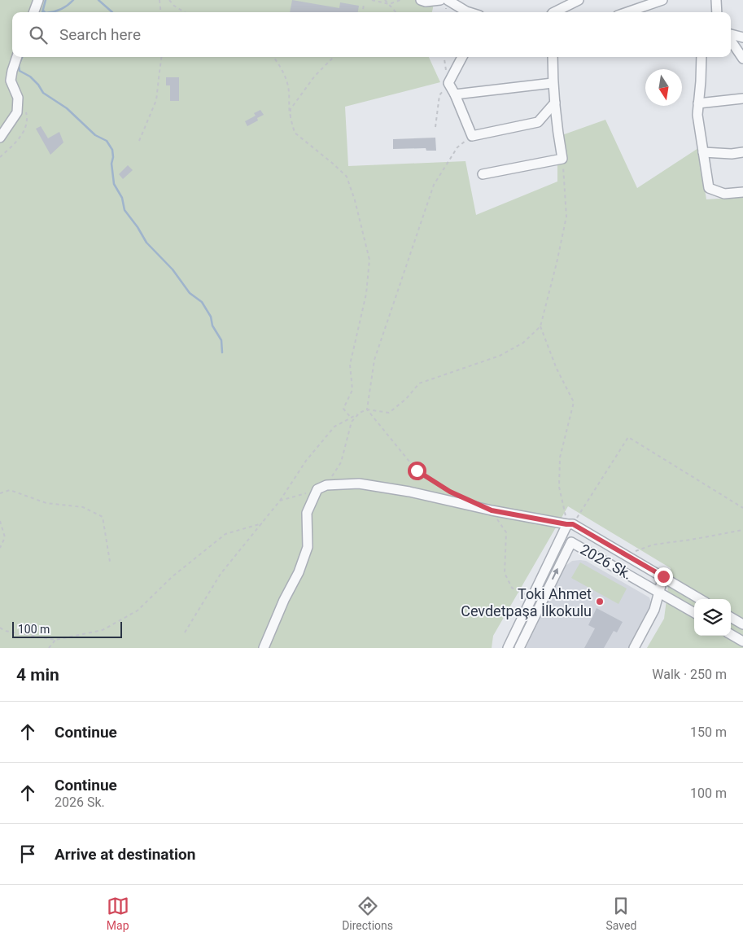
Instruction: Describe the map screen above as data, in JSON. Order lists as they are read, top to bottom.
{
  "streets": {
    "street": ["2026 Sk."]
  },
  "places": ["Toki Ahmet Cevdetpaşa İlkokulu"],
  "scale_bar": "100 m",
  "north": "bottom",
  "page": {
    "search": "Search here",
    "scale": "100 m",
    "heading": ["4 min", "Walk · 250 m"],
    "list": [
      ["Continue", "150 m"],
      ["Continue", "2026 Sk.", "100 m"],
      "Arrive at destination"
    ],
    "nav": ["Map", "Directions", "Saved"]
  }
}
